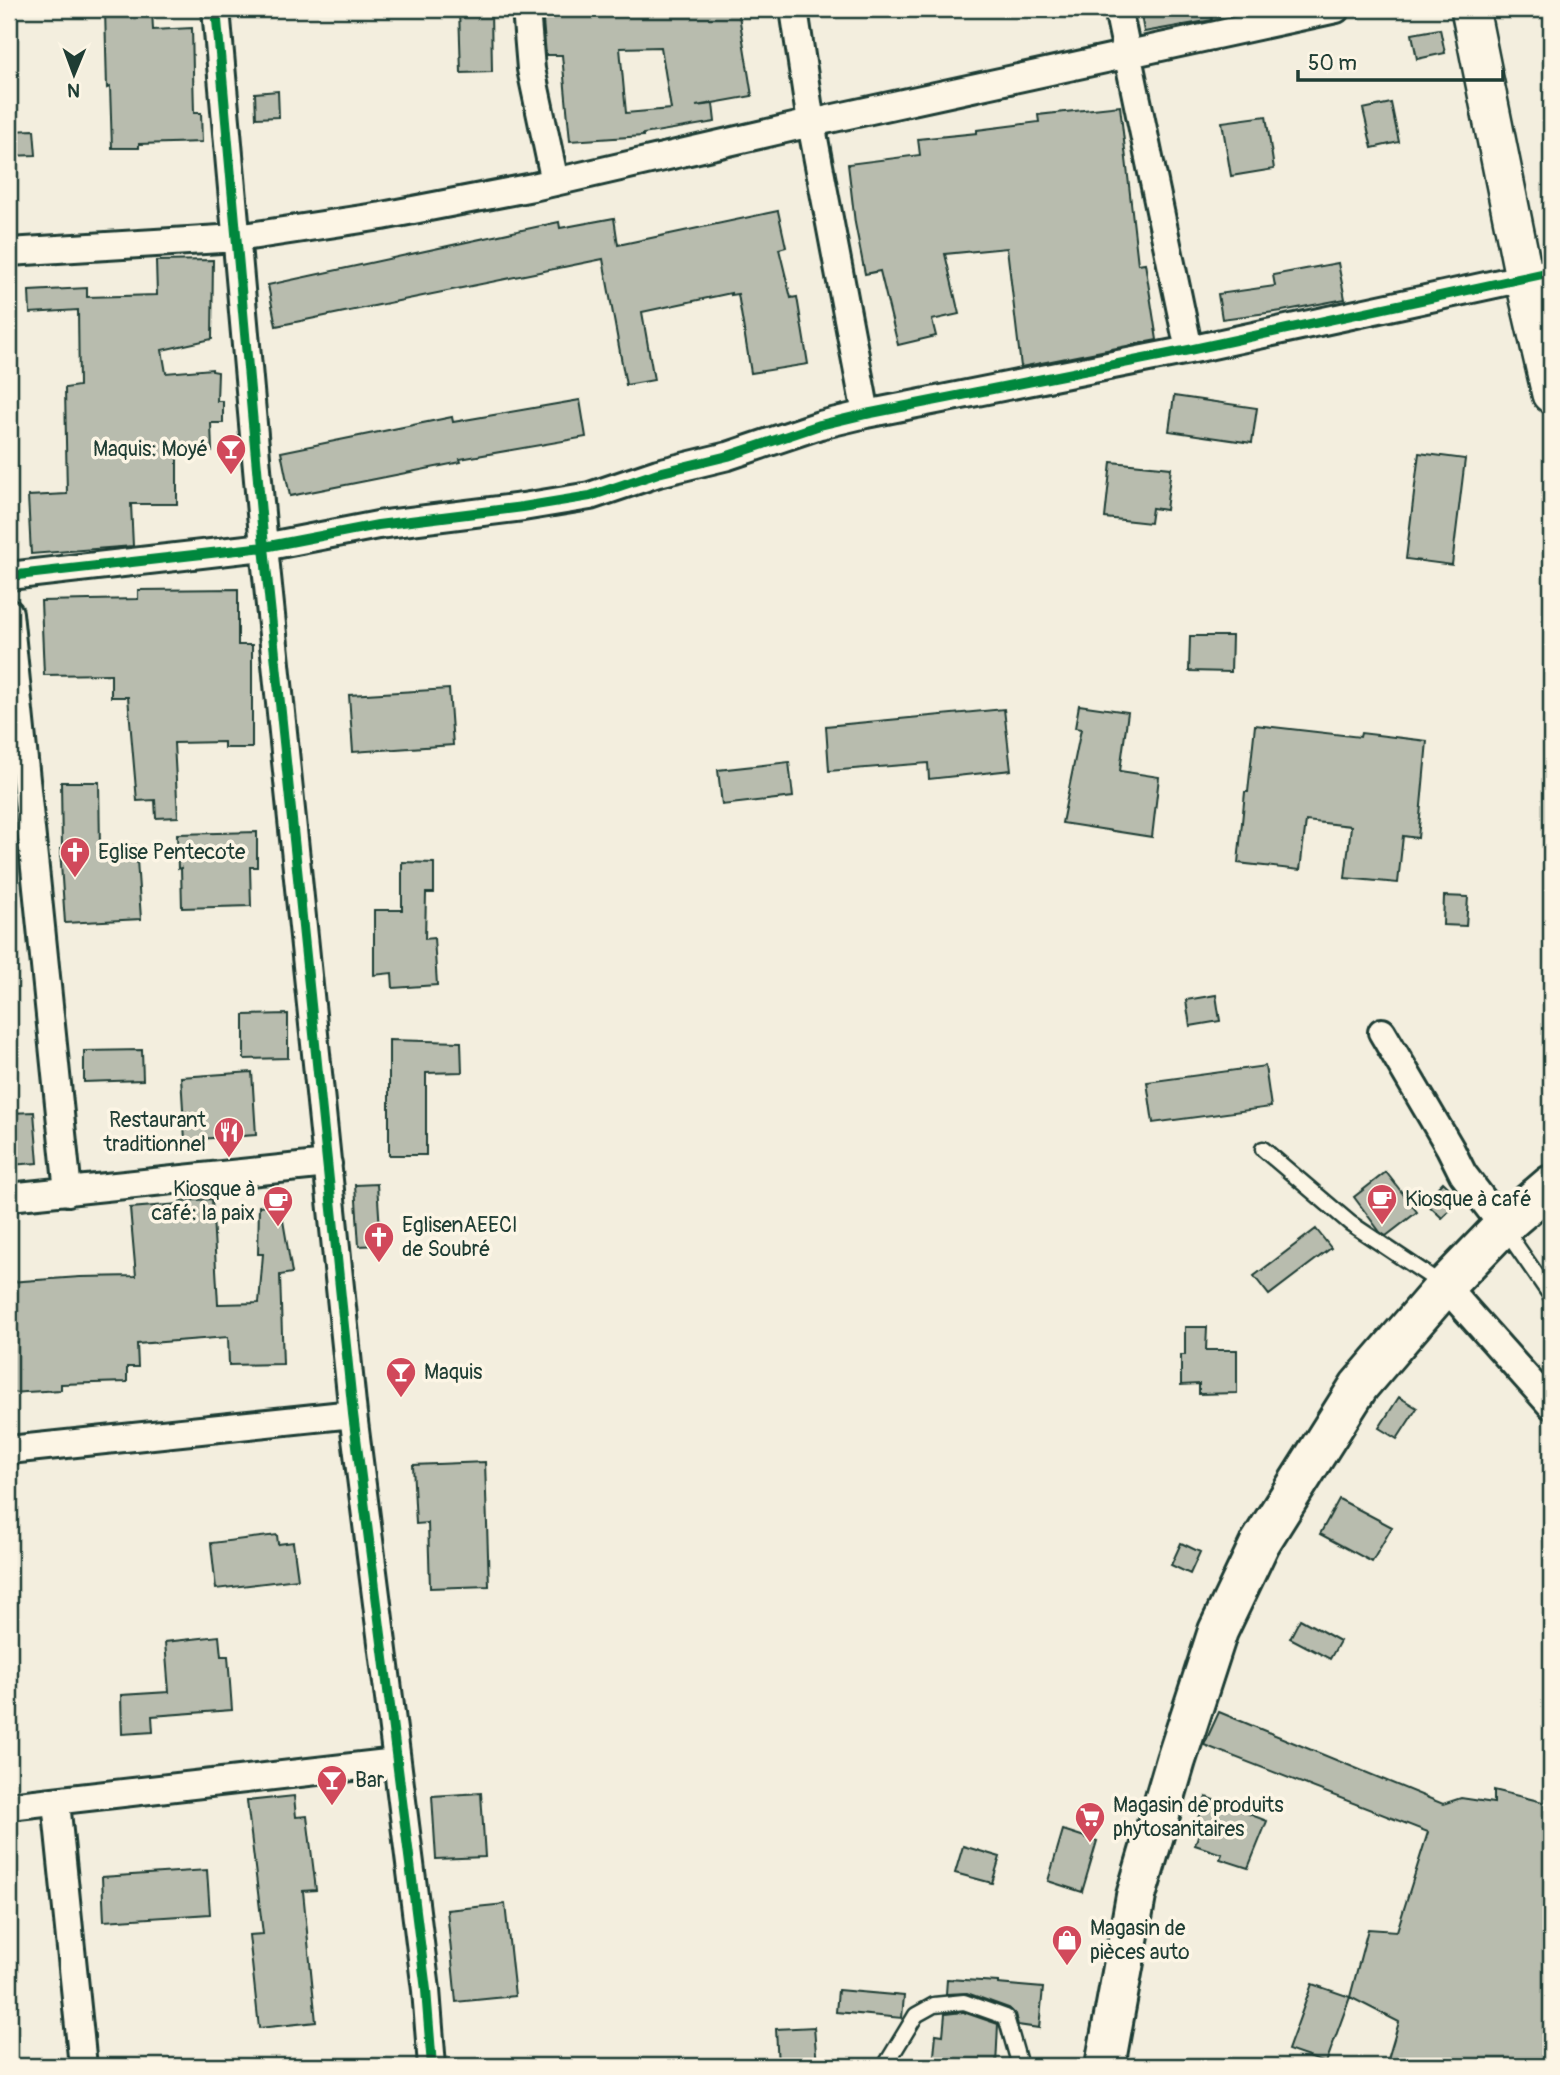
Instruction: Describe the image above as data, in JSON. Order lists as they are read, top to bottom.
{
  "places": {
    "bar": ["Maquis: Moyé", "Maquis", "Bar"],
    "church": ["Eglise Pentecote", "EglisenAEECI de Soubré"],
    "restaurant": ["Restaurant traditionnel"],
    "cafe": ["Kiosque à café", "Kiosque à café: la paix"],
    "supermarket": ["Magasin de produits phytosanitaires"],
    "shop": ["Magasin de pièces auto"]
  },
  "scale_bar": "50 m",
  "north": "bottom"
}
